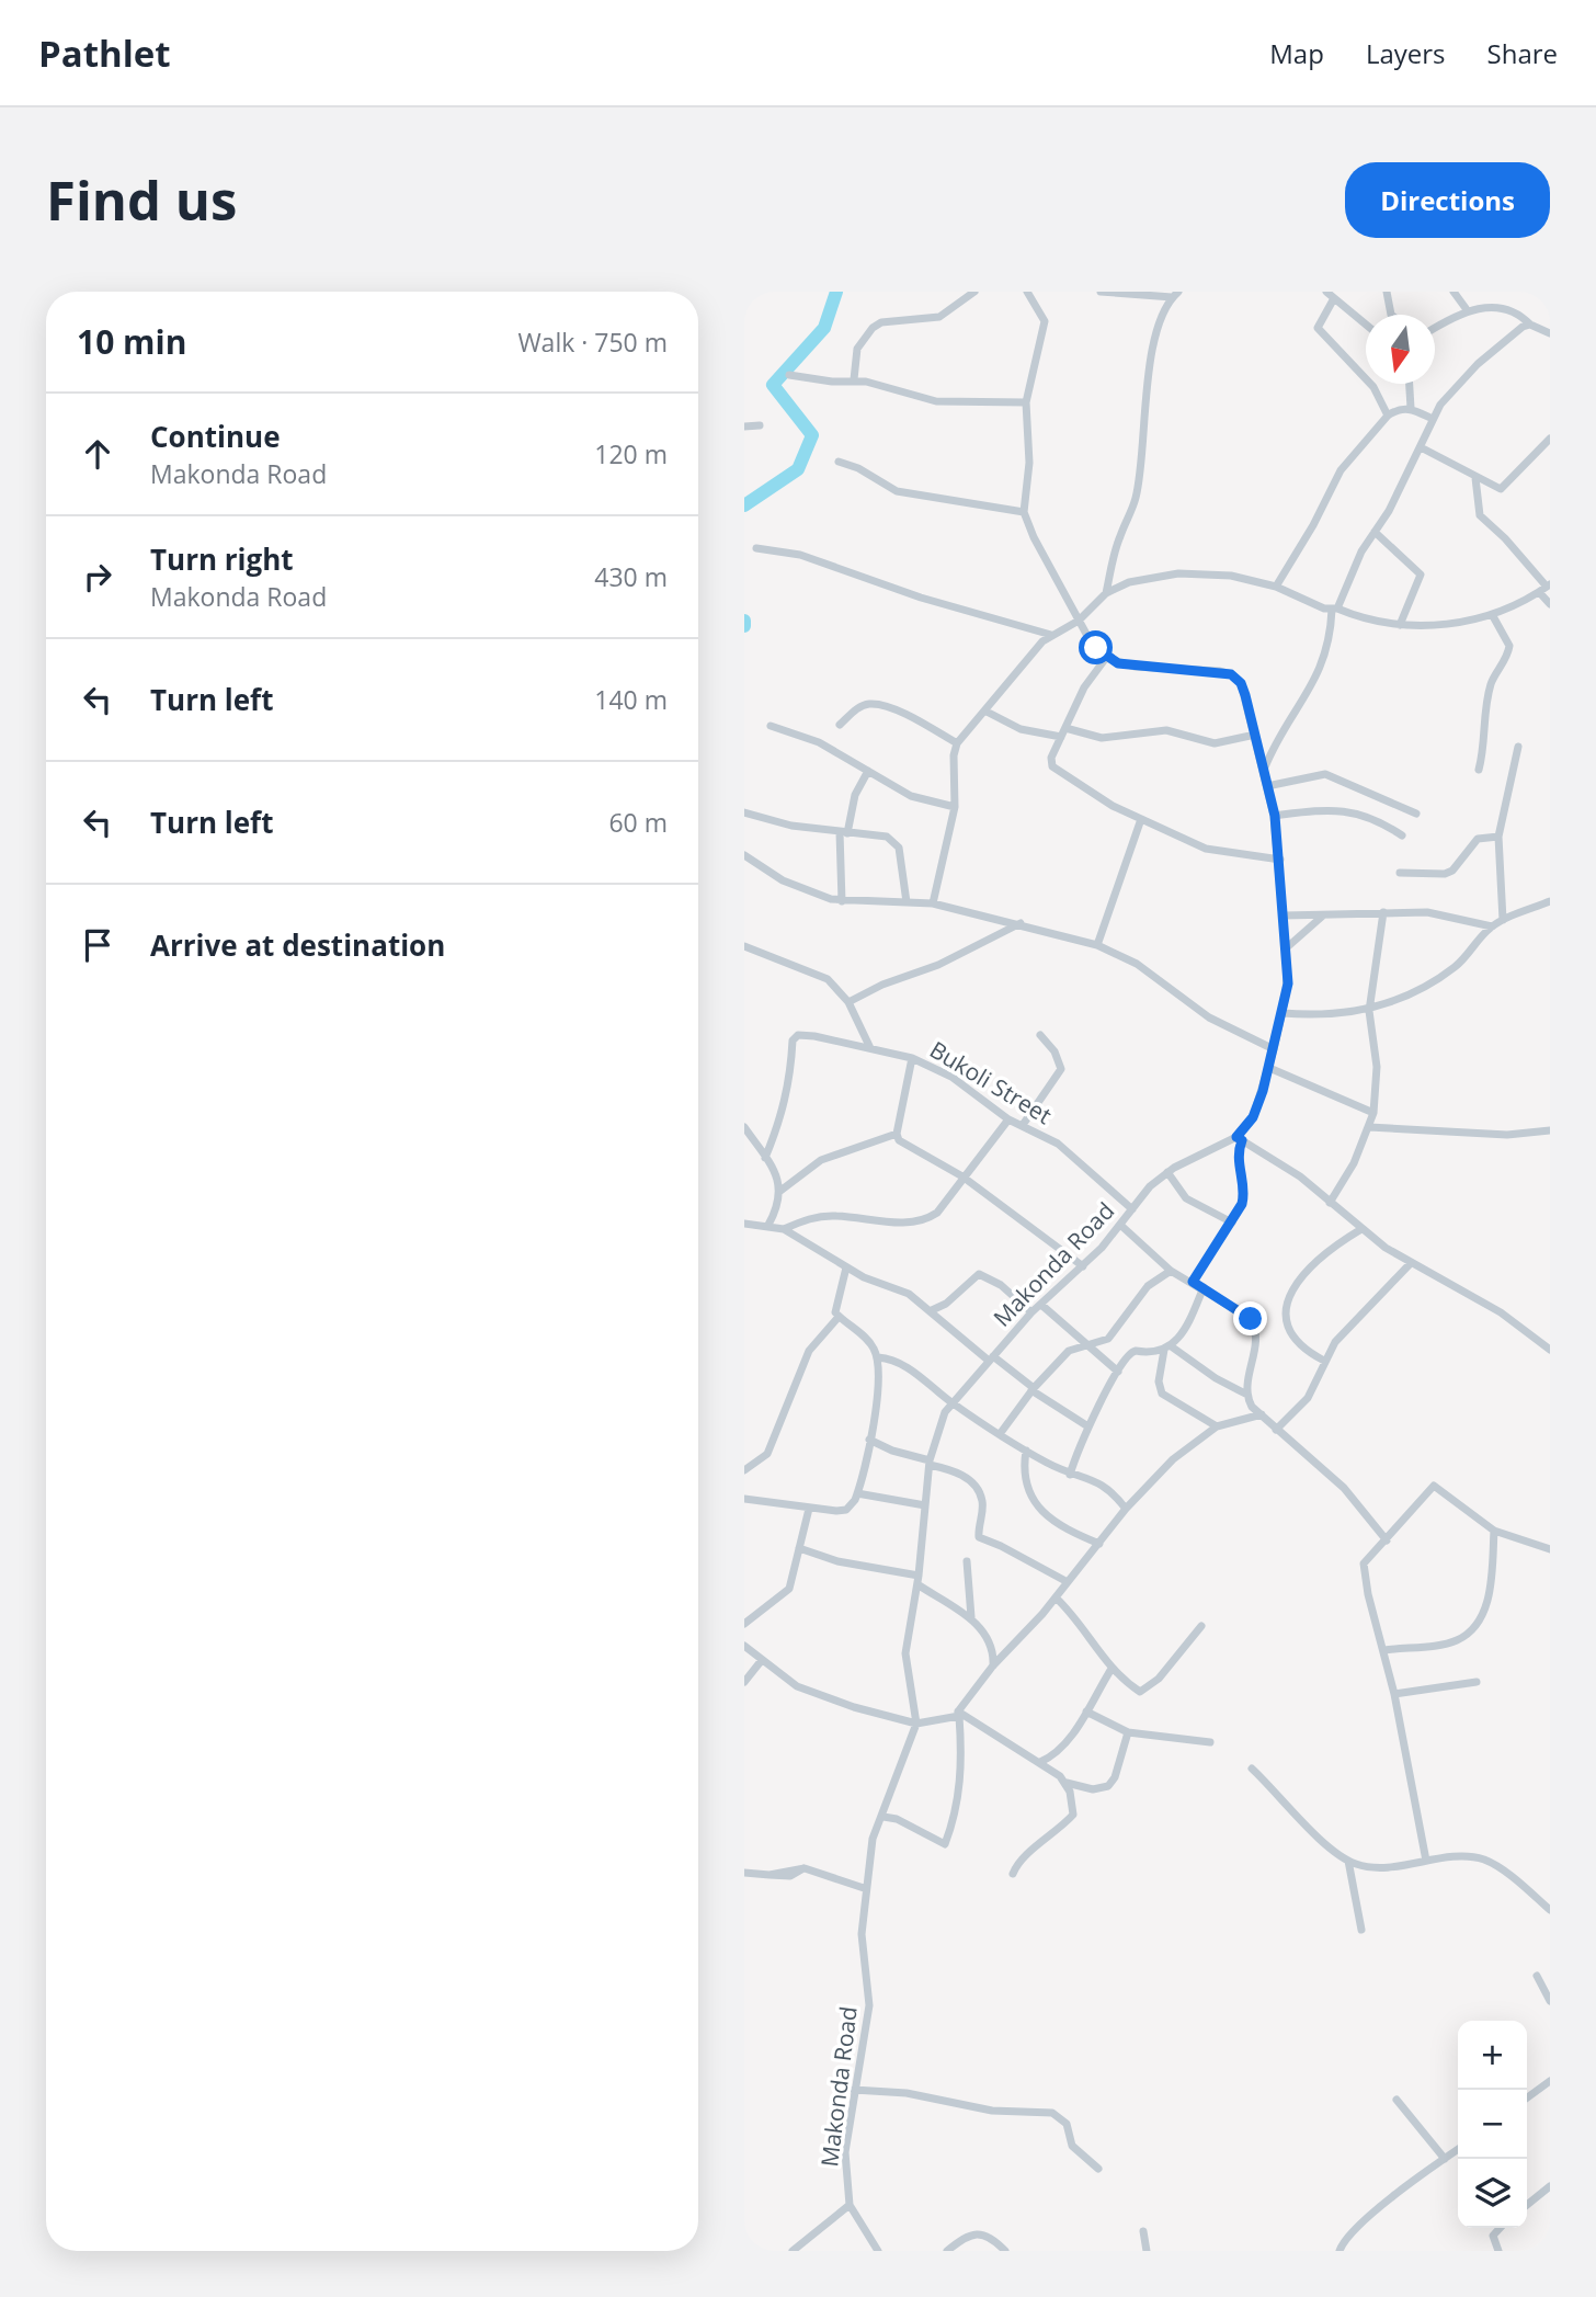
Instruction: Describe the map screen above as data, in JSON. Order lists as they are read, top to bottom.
{
  "streets": {
    "street": ["Bukoli Street", "Makonda Road"]
  },
  "crossings": [
    ["Bukoli Street", "Makonda Road"]
  ],
  "north": "bottom",
  "page": {
    "header": "Pathlet",
    "nav": ["Map", "Layers", "Share"],
    "buttons": "Directions",
    "title": "Find us",
    "heading": ["10 min", "Walk · 750 m"],
    "list": [
      ["Continue", "Makonda Road", "120 m"],
      ["Turn right", "Makonda Road", "430 m"],
      ["Turn left", "140 m"],
      ["Turn left", "60 m"],
      "Arrive at destination"
    ],
    "map_buttons": ["+", "−"]
  }
}
